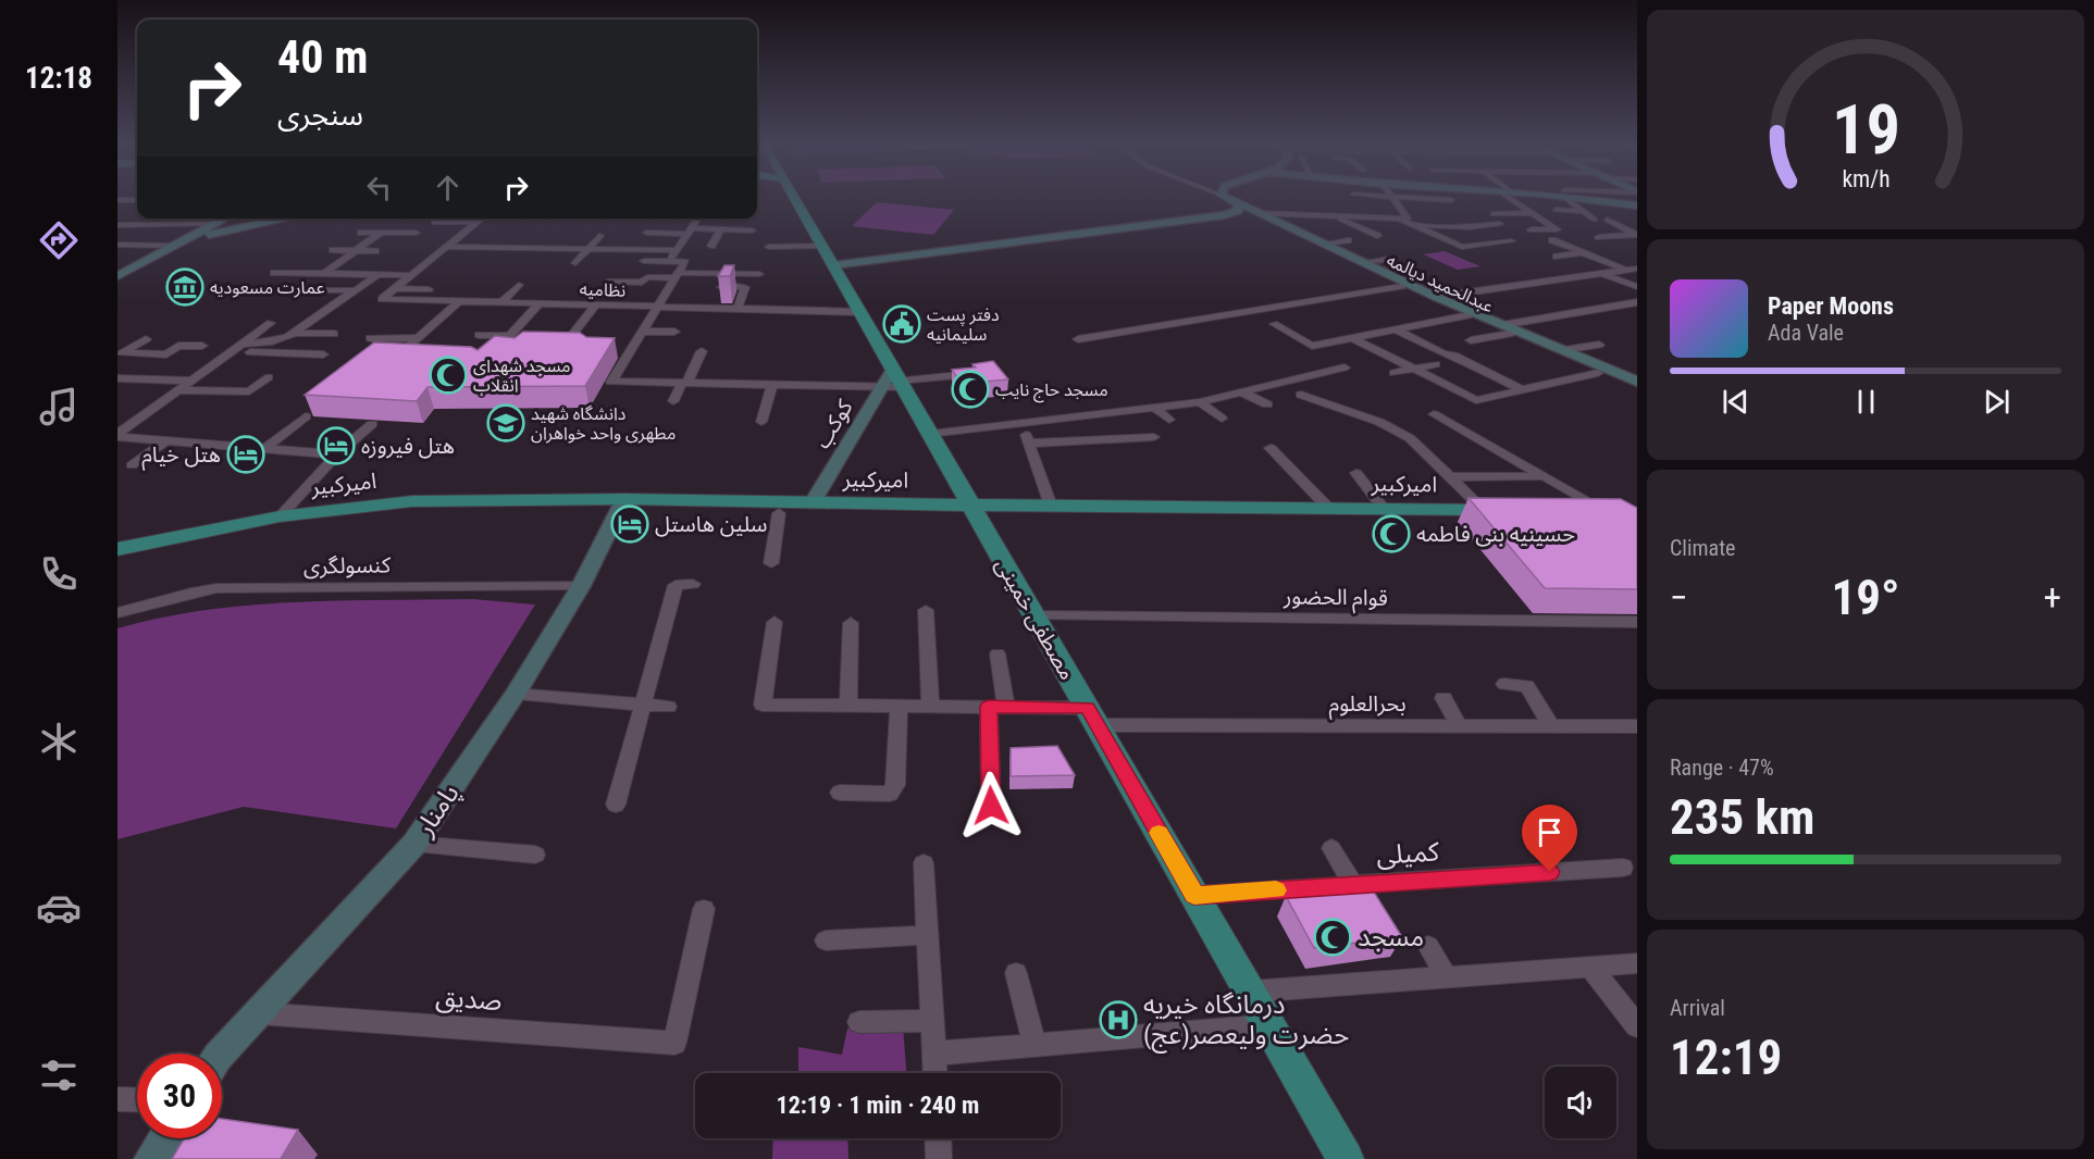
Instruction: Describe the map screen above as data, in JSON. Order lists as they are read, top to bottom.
{
  "streets": {
    "main road": [
      "عبدالحمید دیالمه",
      "کوکب",
      "امیرکبیر",
      "مصطفی خمینی",
      "پامنار"
    ],
    "street": [
      "نظامیه",
      "کنسولگری",
      "قوام الحضور",
      "بحرالعلوم",
      "کمیلی",
      "صدیق"
    ]
  },
  "crossings": [
    ["عبدالحمید دیالمه", "مصطفی خمینی"],
    ["نظامیه", "مصطفی خمینی"],
    ["کوکب", "امیرکبیر"],
    ["کوکب", "مصطفی خمینی"],
    ["امیرکبیر", "مصطفی خمینی"],
    ["امیرکبیر", "پامنار"],
    ["کنسولگری", "پامنار"],
    ["قوام الحضور", "مصطفی خمینی"],
    ["مصطفی خمینی", "بحرالعلوم"],
    ["مصطفی خمینی", "کمیلی"],
    ["پامنار", "صدیق"]
  ],
  "places": {
    "museum": ["عمارت مسعودیه"],
    "public building": ["دفتر پست سلیمانیه"],
    "mosque": [
      "مسجد شهدای انقلاب",
      "مسجد حاج نایب",
      "حسینیه بنی فاطمه",
      "مسجد"
    ],
    "school or university": ["دانشگاه شهید مطهری واحد خواهران"],
    "hotel": ["هتل فیروزه", "هتل خیام", "سلین هاستل"],
    "hospital": ["درمانگاه خیریه حضرت ولیعصر(عج)"]
  },
  "page": {
    "tabs": "12:18",
    "turn": ["40 m", "سنجری"],
    "song": ["Paper Moons", "Ada Vale"],
    "tile": [
      "Climate",
      ["Range · 47%", "235 km"],
      ["Arrival", "12:19"]
    ],
    "heat": ["−", "19°", "+"],
    "limit": "30",
    "trip": "12:19 · 1 min · 240 m",
    "gauge": ["19", "km/h"]
  }
}
